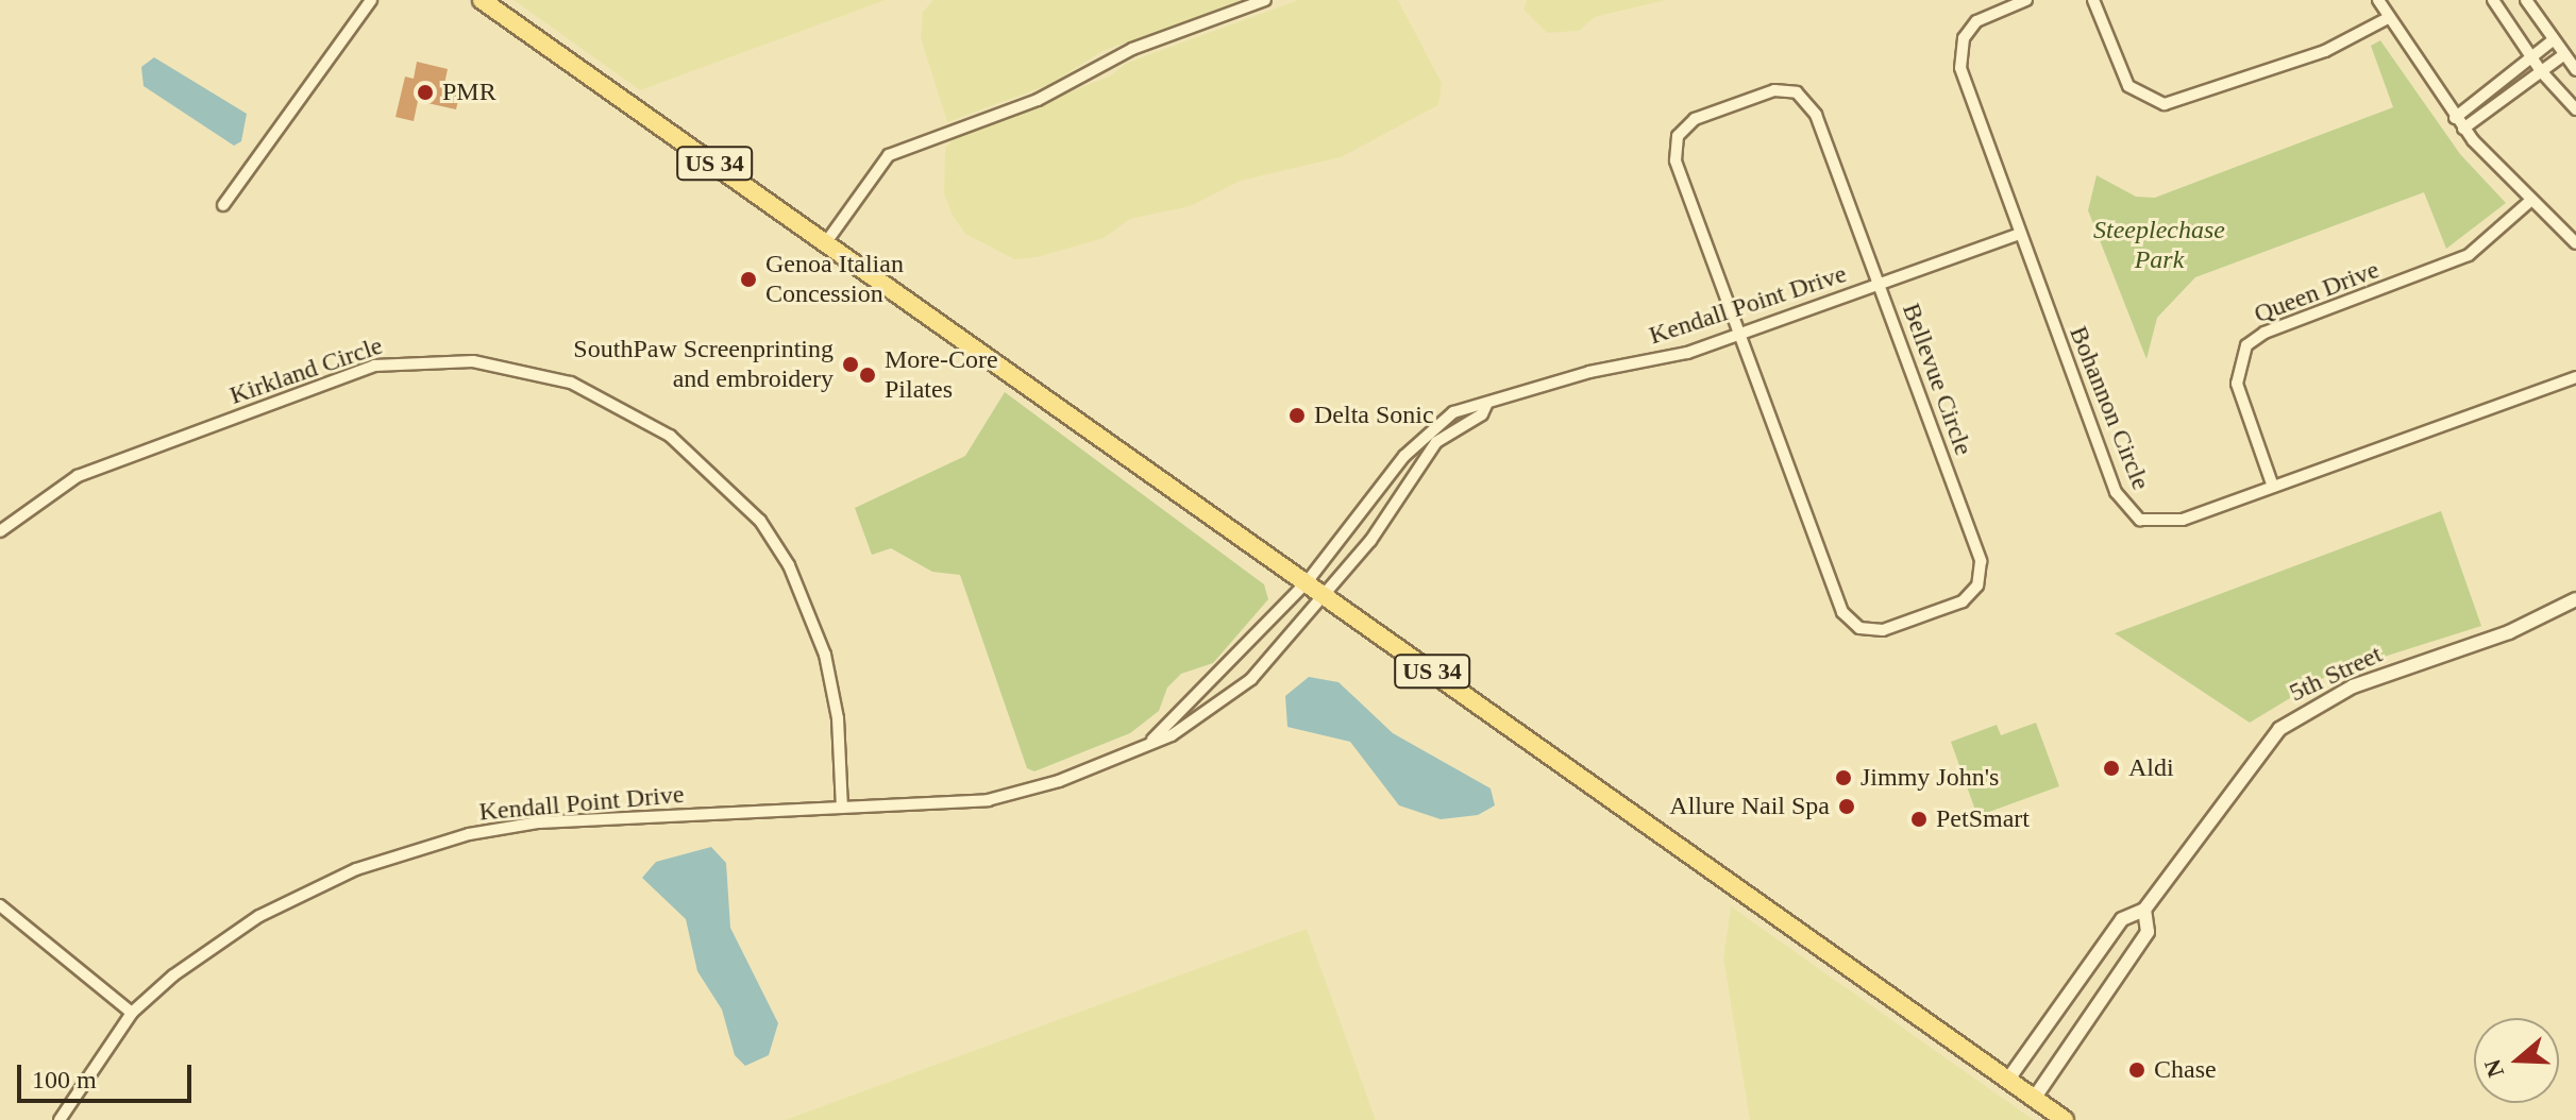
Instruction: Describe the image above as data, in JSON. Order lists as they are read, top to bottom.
{
  "streets": {
    "main road": ["US 34"],
    "street": [
      "Queen Drive",
      "Kendall Point Drive",
      "Kirkland Circle",
      "Bellevue Circle",
      "Bohannon Circle",
      "5th Street"
    ]
  },
  "crossings": [
    ["US 34", "Kendall Point Drive"],
    ["US 34", "5th Street"],
    ["Queen Drive", "Bohannon Circle"],
    ["Kendall Point Drive", "Kirkland Circle"],
    ["Kendall Point Drive", "Bellevue Circle"],
    ["Kendall Point Drive", "Bohannon Circle"]
  ],
  "parks": ["Steeplechase Park"],
  "places": [
    "PMR",
    "Genoa Italian Concession",
    "SouthPaw Screenprinting and embroidery",
    "More-Core Pilates",
    "Delta Sonic",
    "Aldi",
    "Jimmy John's",
    "Allure Nail Spa",
    "PetSmart",
    "Chase"
  ],
  "scale_bar": "100 m",
  "north": "left"
}
